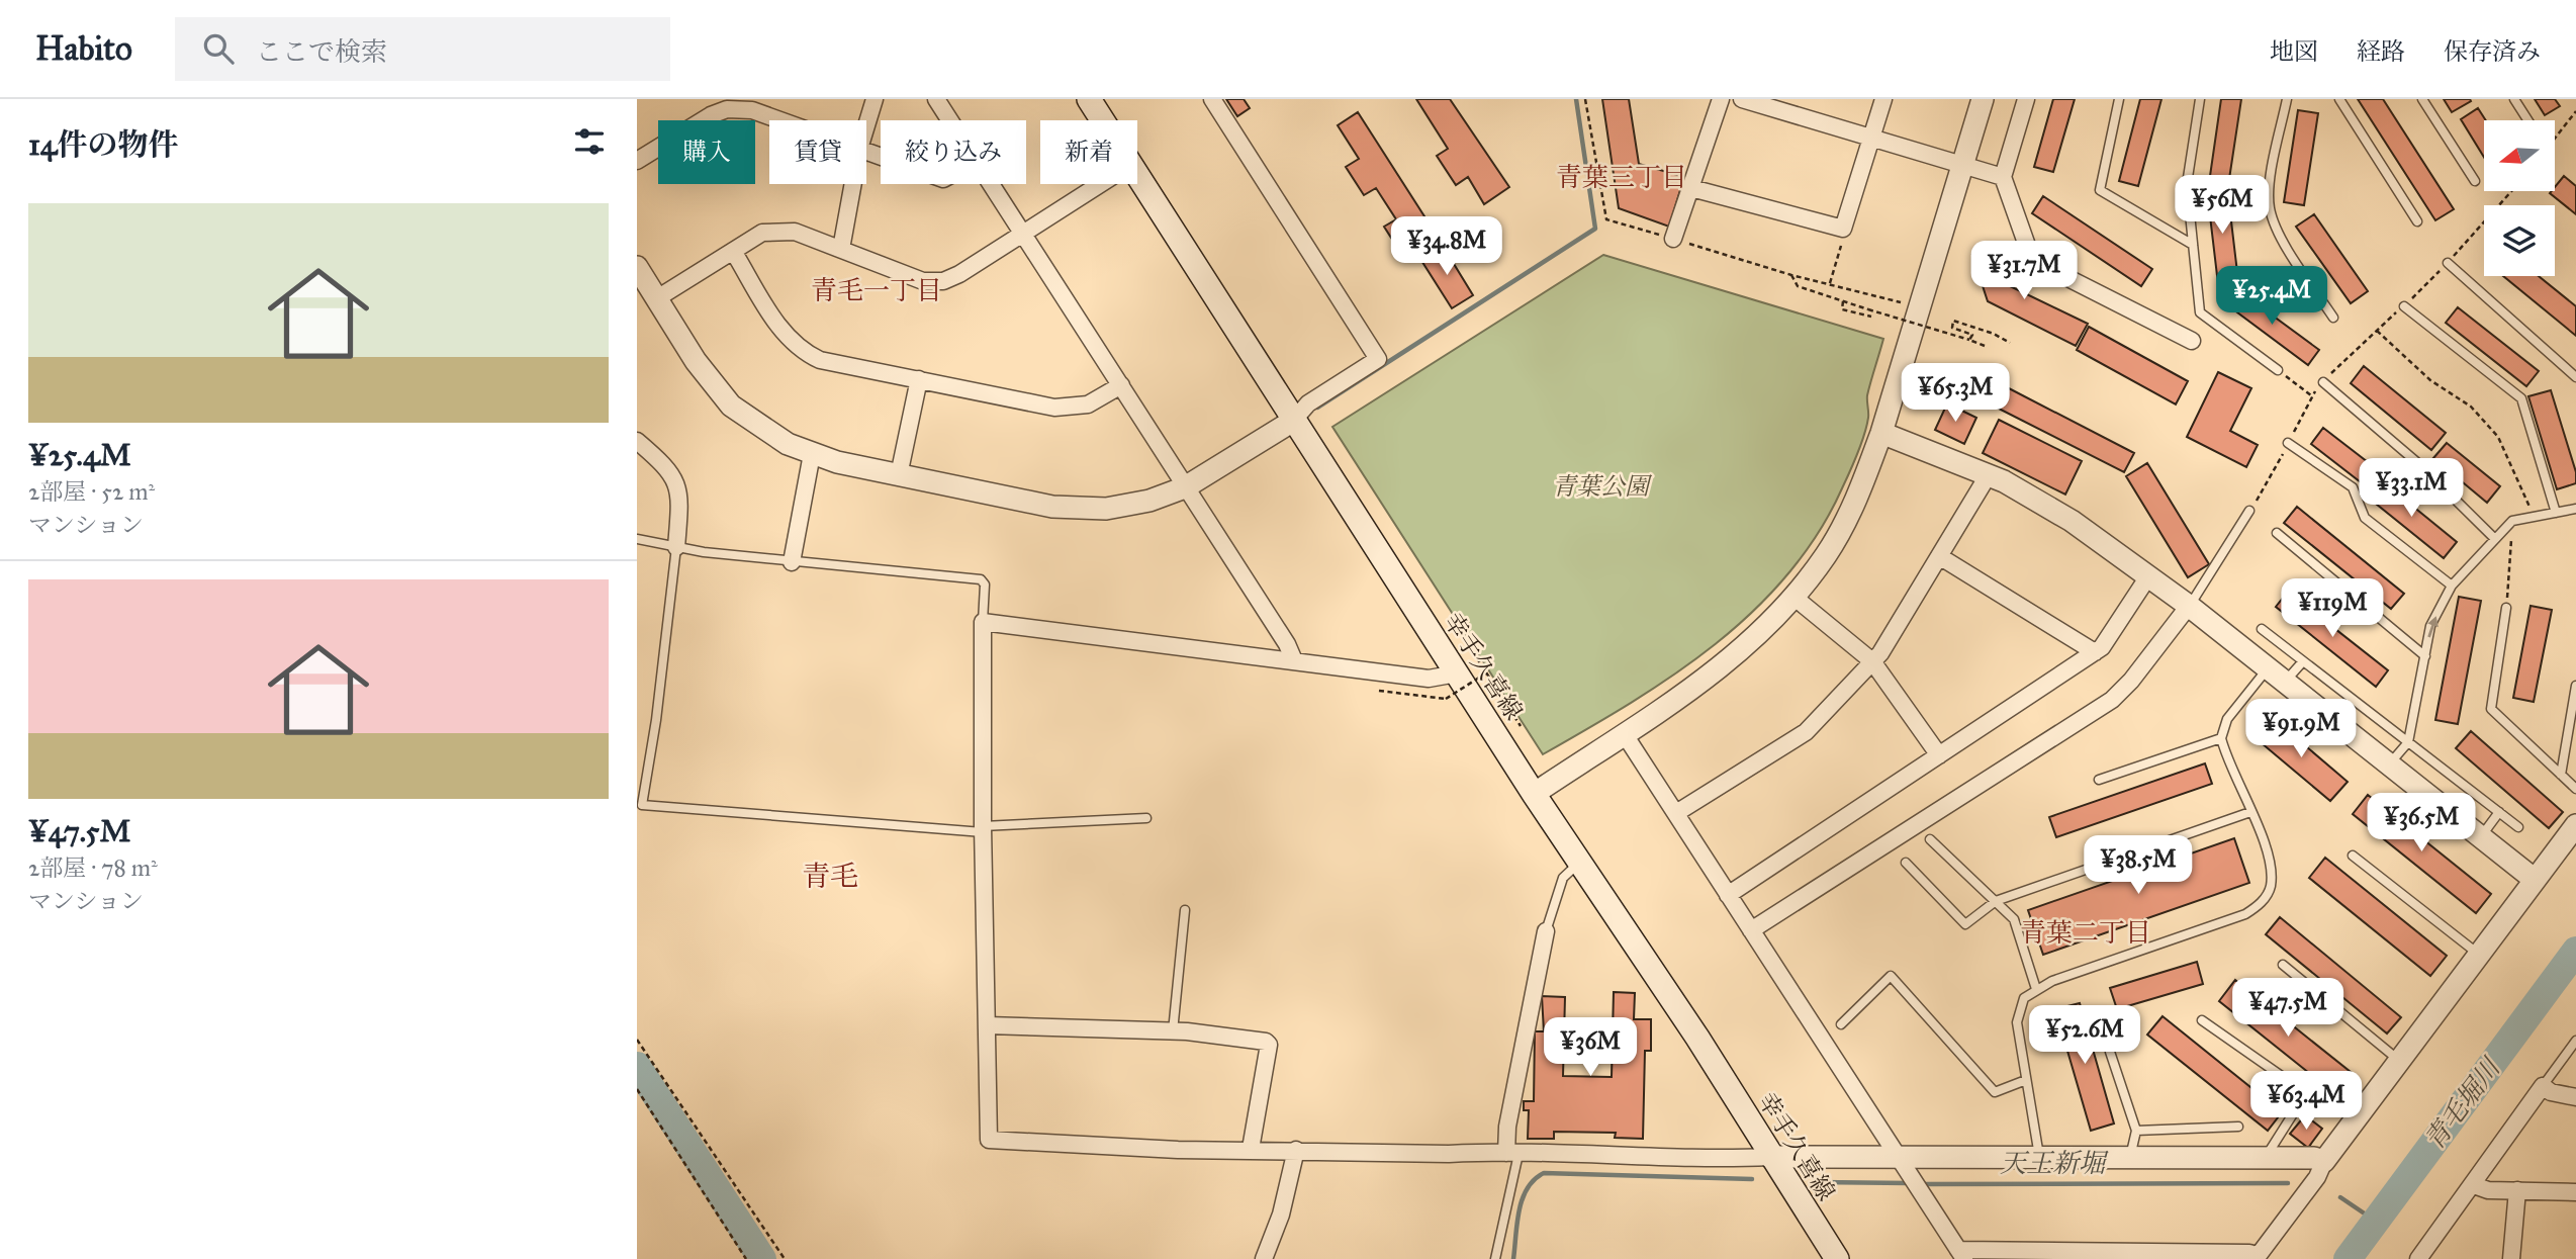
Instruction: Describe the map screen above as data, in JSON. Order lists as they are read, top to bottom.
{
  "streets": {
    "main road": ["幸手久喜線"]
  },
  "districts": [
    "青葉三丁目",
    "青毛一丁目",
    "青毛",
    "青葉二丁目"
  ],
  "water": ["青毛堀川", "天王新堀"],
  "parks": ["青葉公園"],
  "north": "left",
  "page": {
    "header": "Habito",
    "search": "ここで検索",
    "nav": ["地図", "経路", "保存済み"],
    "heading": "14件の物件",
    "chip": [
      "購入",
      "賃貸",
      "絞り込み",
      "新着"
    ],
    "price": [
      "¥56M",
      "¥34.8M",
      "¥31.7M",
      "¥25.4M",
      "¥65.3M",
      "¥33.1M",
      "¥119M",
      "¥91.9M",
      "¥36.5M",
      "¥38.5M",
      "¥47.5M",
      "¥52.6M",
      "¥36M",
      "¥63.4M"
    ],
    "list": [
      {
        "name": "¥25.4M",
        "note": "2部屋 · 52 m² · マンション"
      },
      {
        "name": "¥47.5M",
        "note": "2部屋 · 78 m² · マンション"
      }
    ]
  }
}
